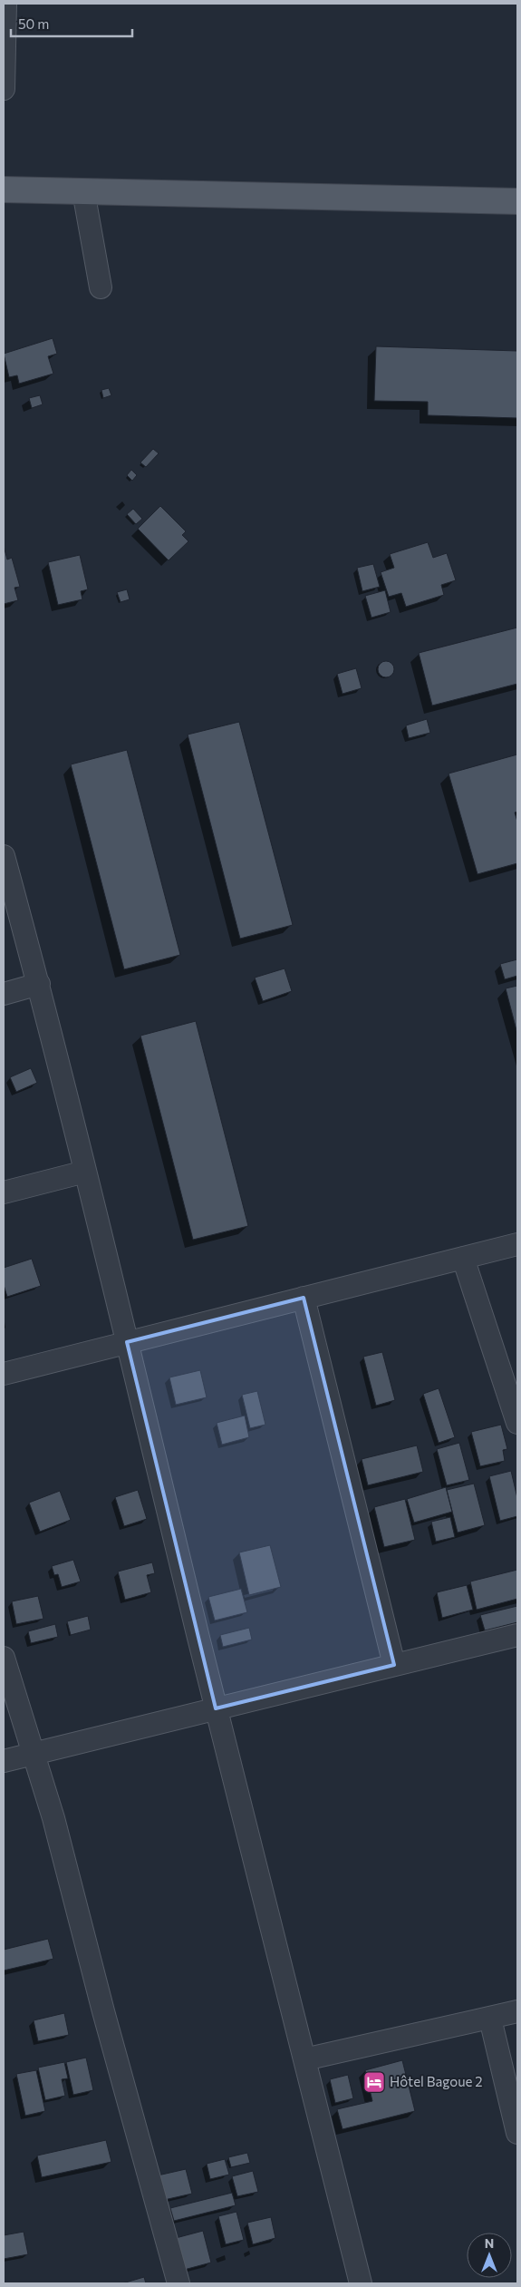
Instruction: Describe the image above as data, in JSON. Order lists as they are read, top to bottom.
{
  "places": {
    "hotel": ["Hôtel Bagoue 2"]
  },
  "scale_bar": "50 m",
  "north": "top"
}
